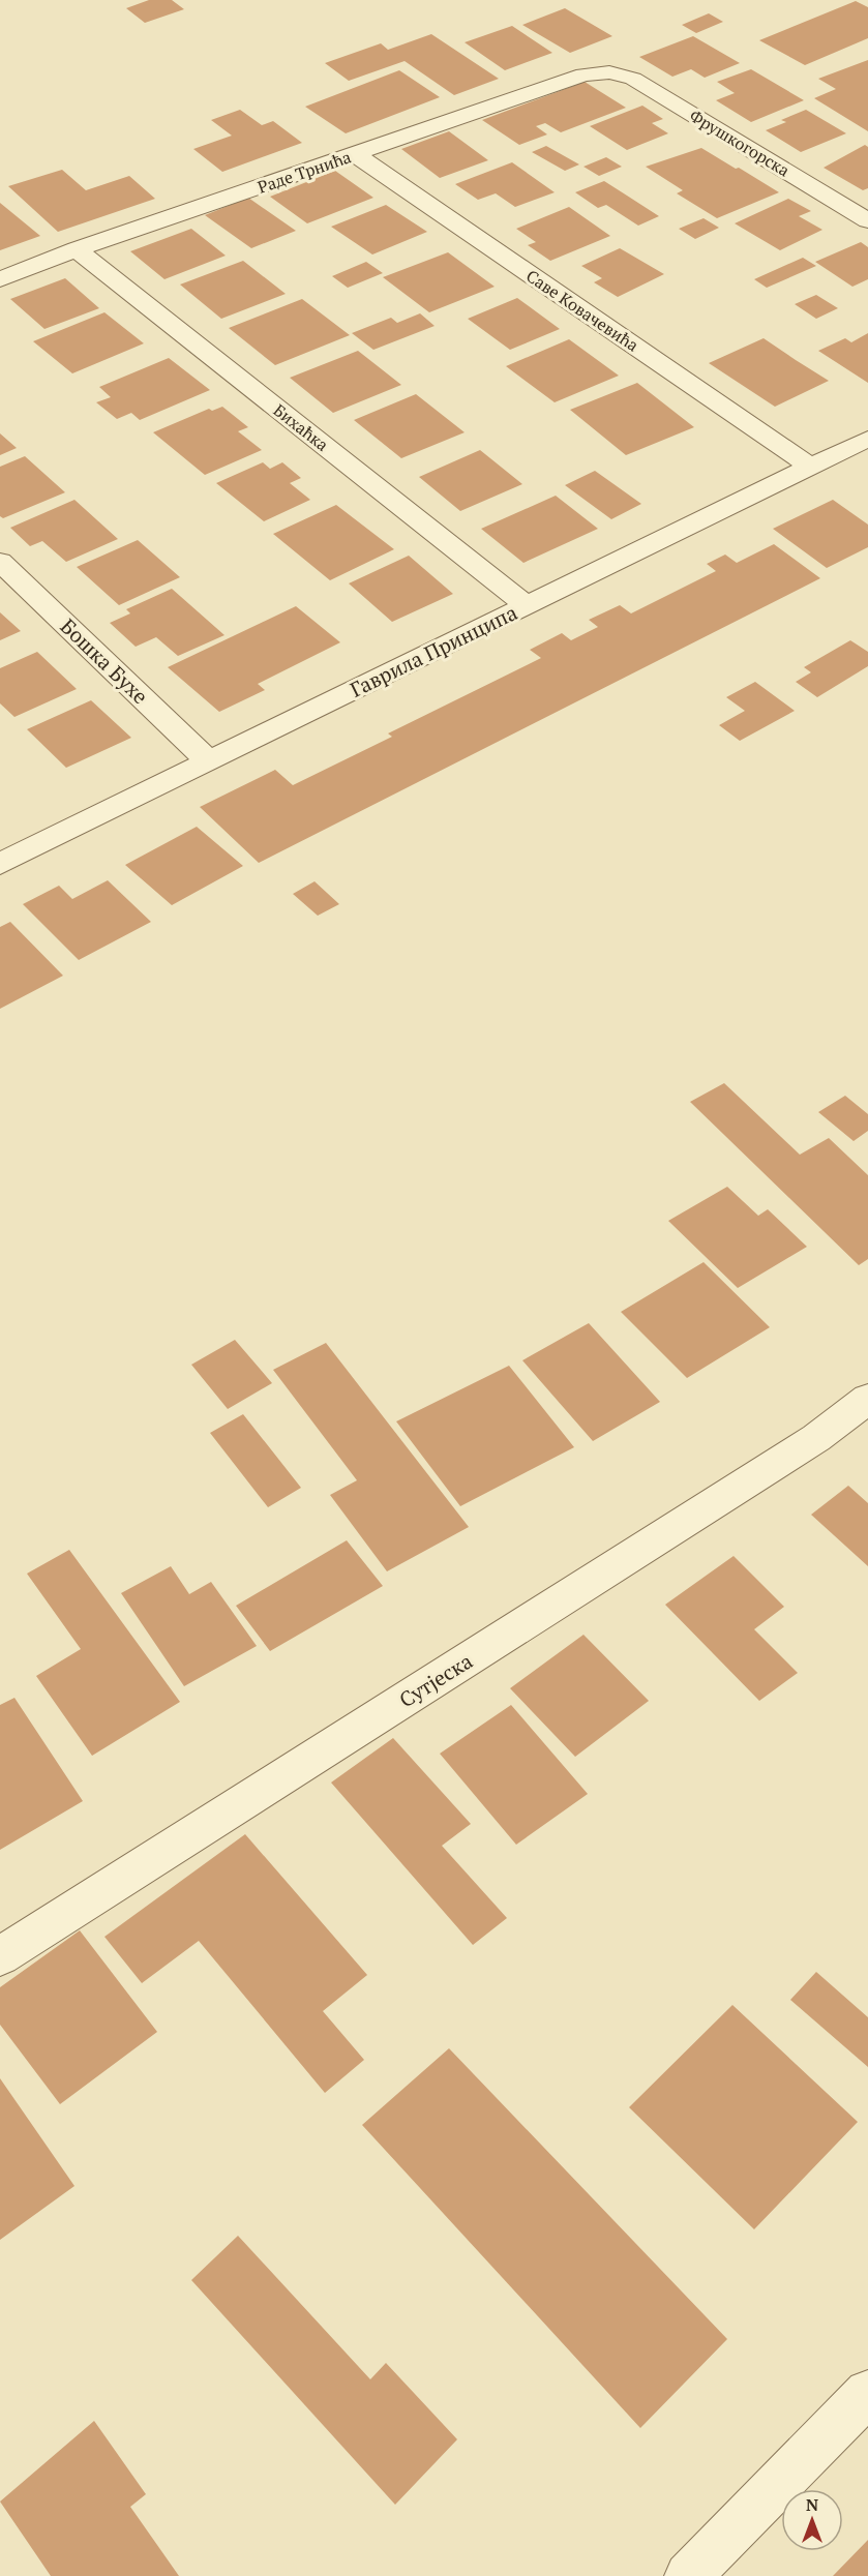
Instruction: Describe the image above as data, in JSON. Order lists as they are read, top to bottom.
{
  "streets": {
    "street": [
      "Фрушкогорска",
      "Раде Трнића",
      "Саве Ковачевића",
      "Бихаћка",
      "Гаврила Принципа",
      "Бошка Бухе",
      "Сутјеска"
    ]
  },
  "crossings": [
    ["Фрушкогорска", "Раде Трнића"],
    ["Раде Трнића", "Саве Ковачевића"],
    ["Раде Трнића", "Бихаћка"],
    ["Саве Ковачевића", "Гаврила Принципа"],
    ["Бихаћка", "Гаврила Принципа"],
    ["Гаврила Принципа", "Бошка Бухе"]
  ],
  "north": "top"
}
